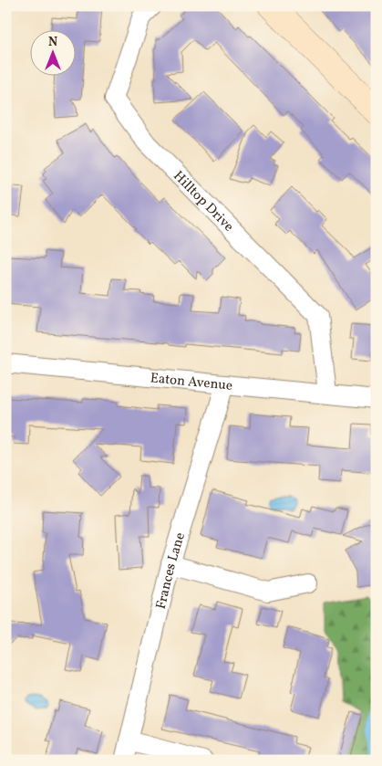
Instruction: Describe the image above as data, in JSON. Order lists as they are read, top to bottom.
{
  "streets": {
    "street": ["Hilltop Drive", "Eaton Avenue", "Frances Lane"]
  },
  "crossings": [
    ["Hilltop Drive", "Eaton Avenue"],
    ["Eaton Avenue", "Frances Lane"]
  ],
  "north": "top"
}
